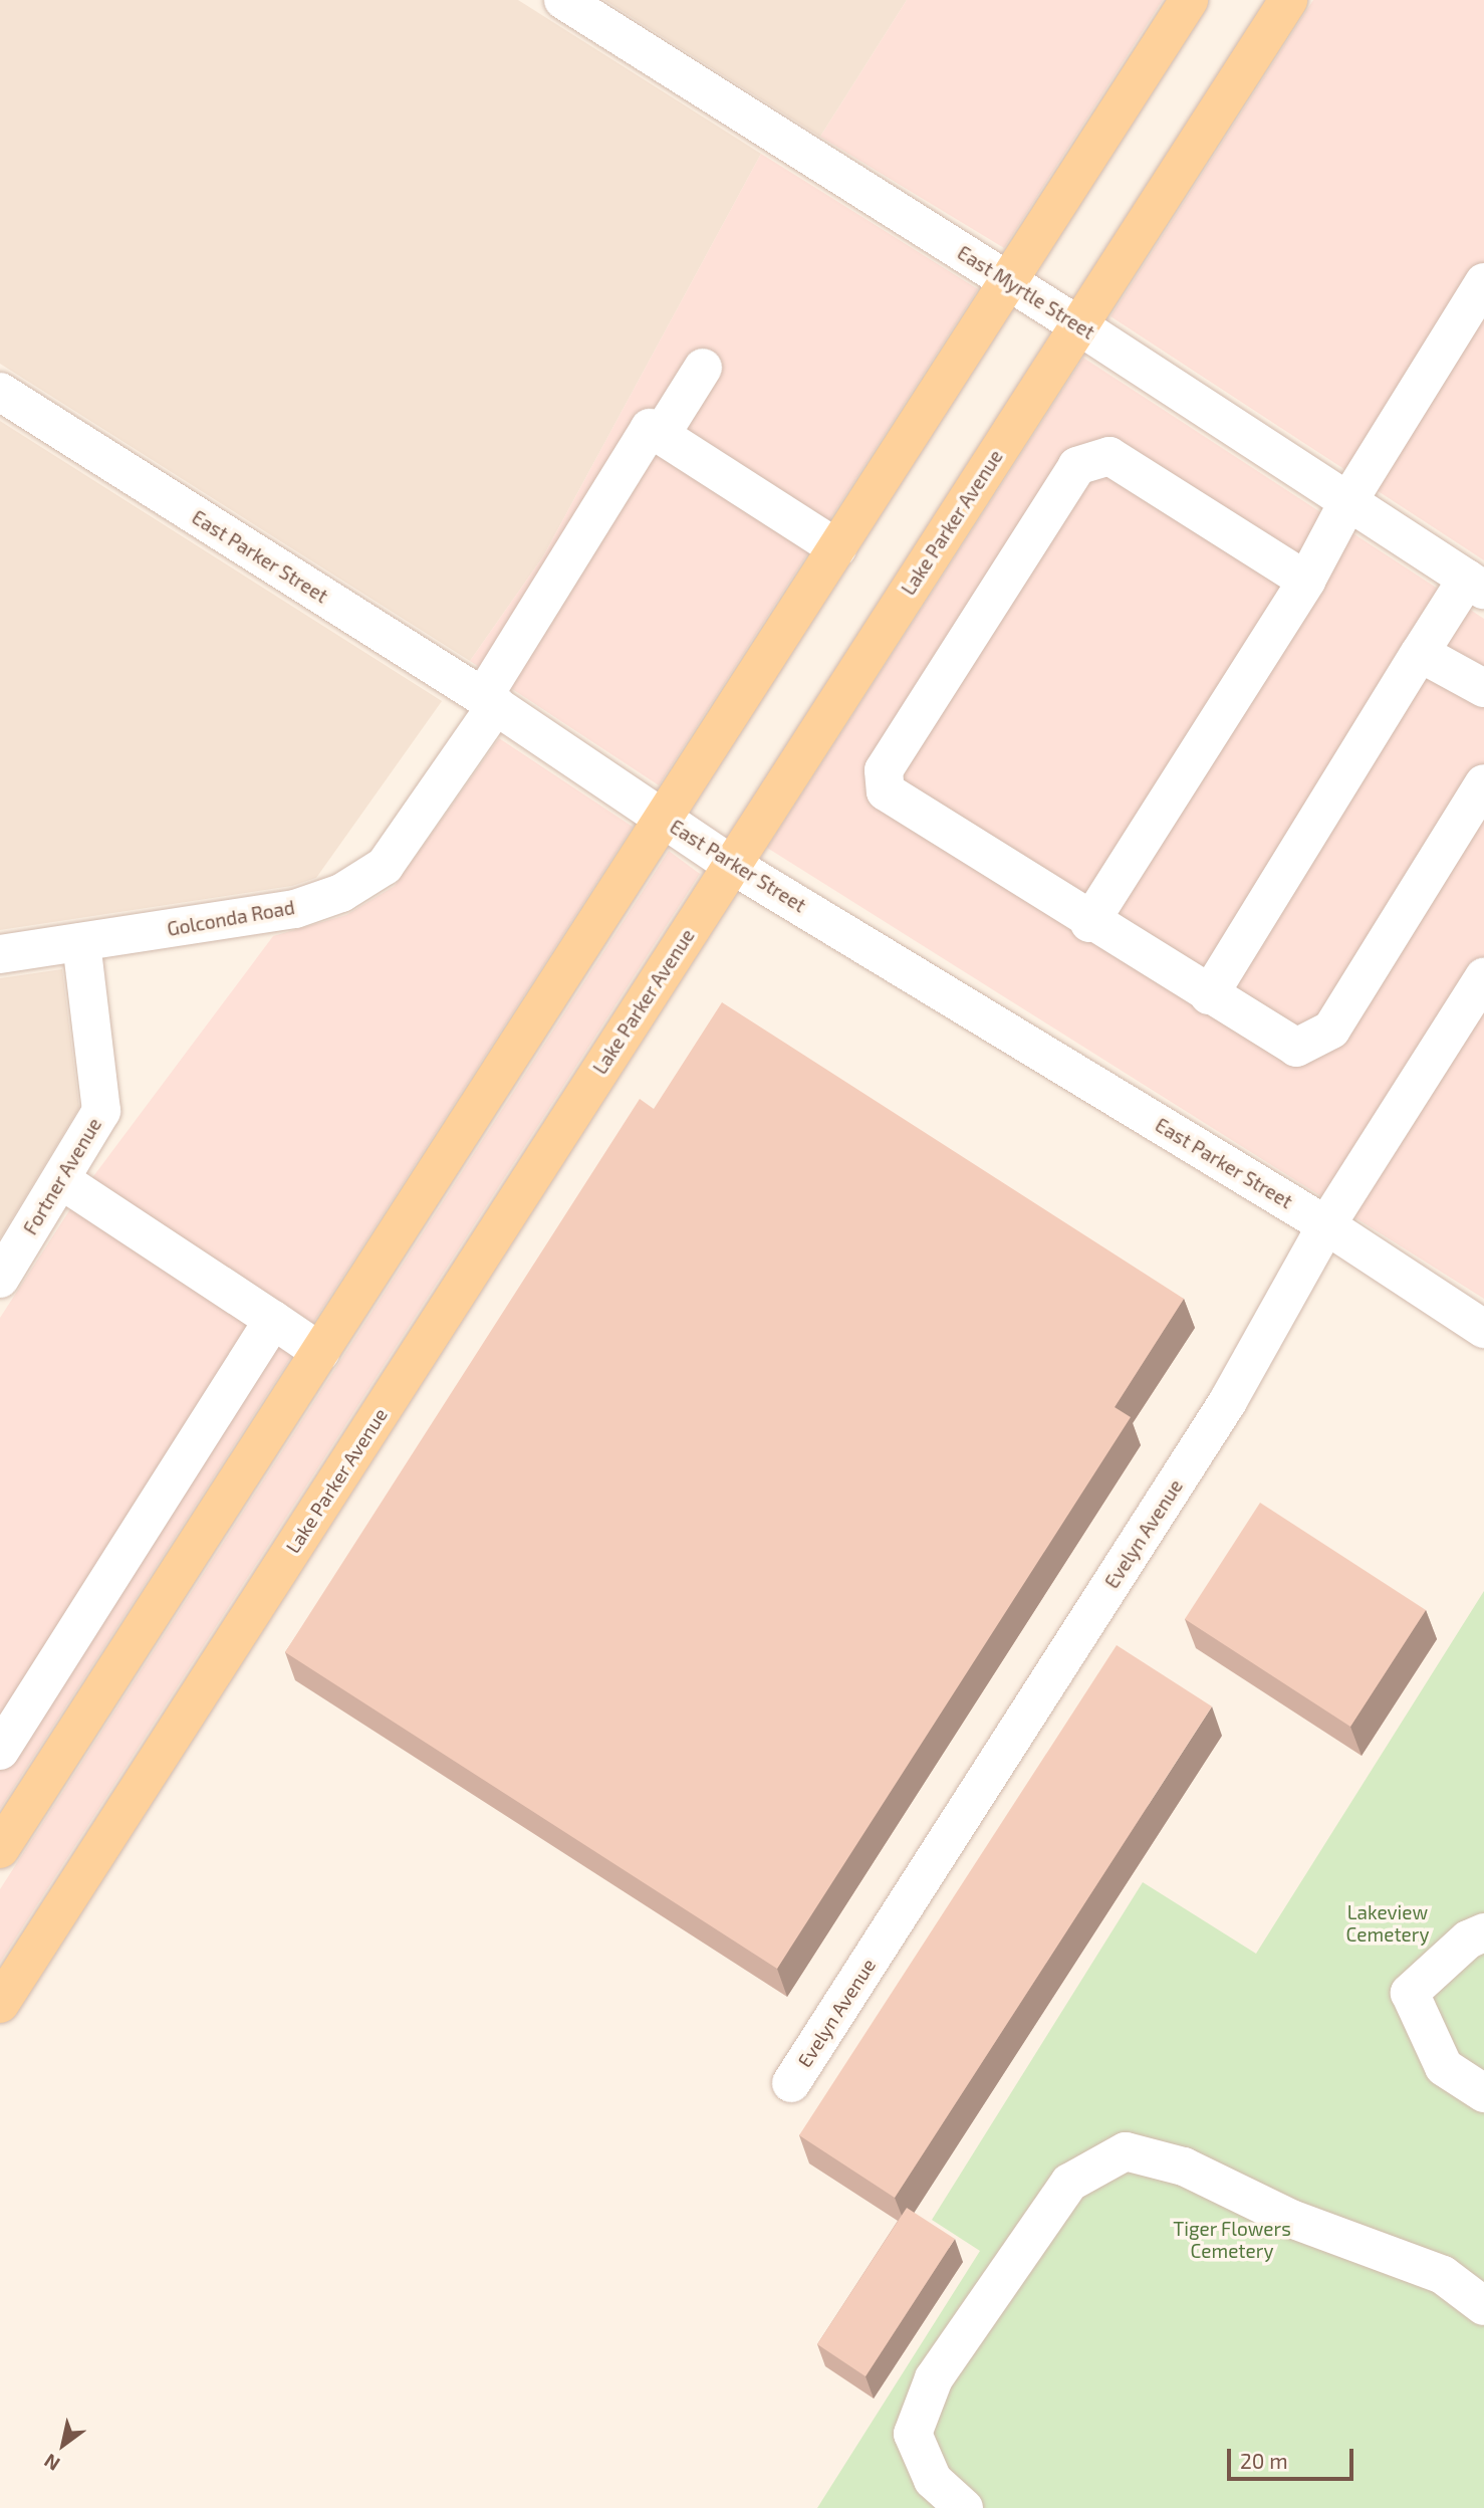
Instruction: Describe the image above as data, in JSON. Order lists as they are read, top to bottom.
{
  "streets": {
    "main road": ["Lake Parker Avenue"],
    "street": [
      "East Myrtle Street",
      "East Parker Street",
      "Golconda Road",
      "Fortner Avenue",
      "Evelyn Avenue"
    ]
  },
  "crossings": [
    ["East Myrtle Street", "Lake Parker Avenue"],
    ["Lake Parker Avenue", "East Parker Street"],
    ["East Parker Street", "Golconda Road"],
    ["East Parker Street", "Evelyn Avenue"],
    ["Golconda Road", "Fortner Avenue"]
  ],
  "parks": ["Lakeview Cemetery", "Tiger Flowers Cemetery"],
  "scale_bar": "20 m",
  "north": "bottom left"
}
